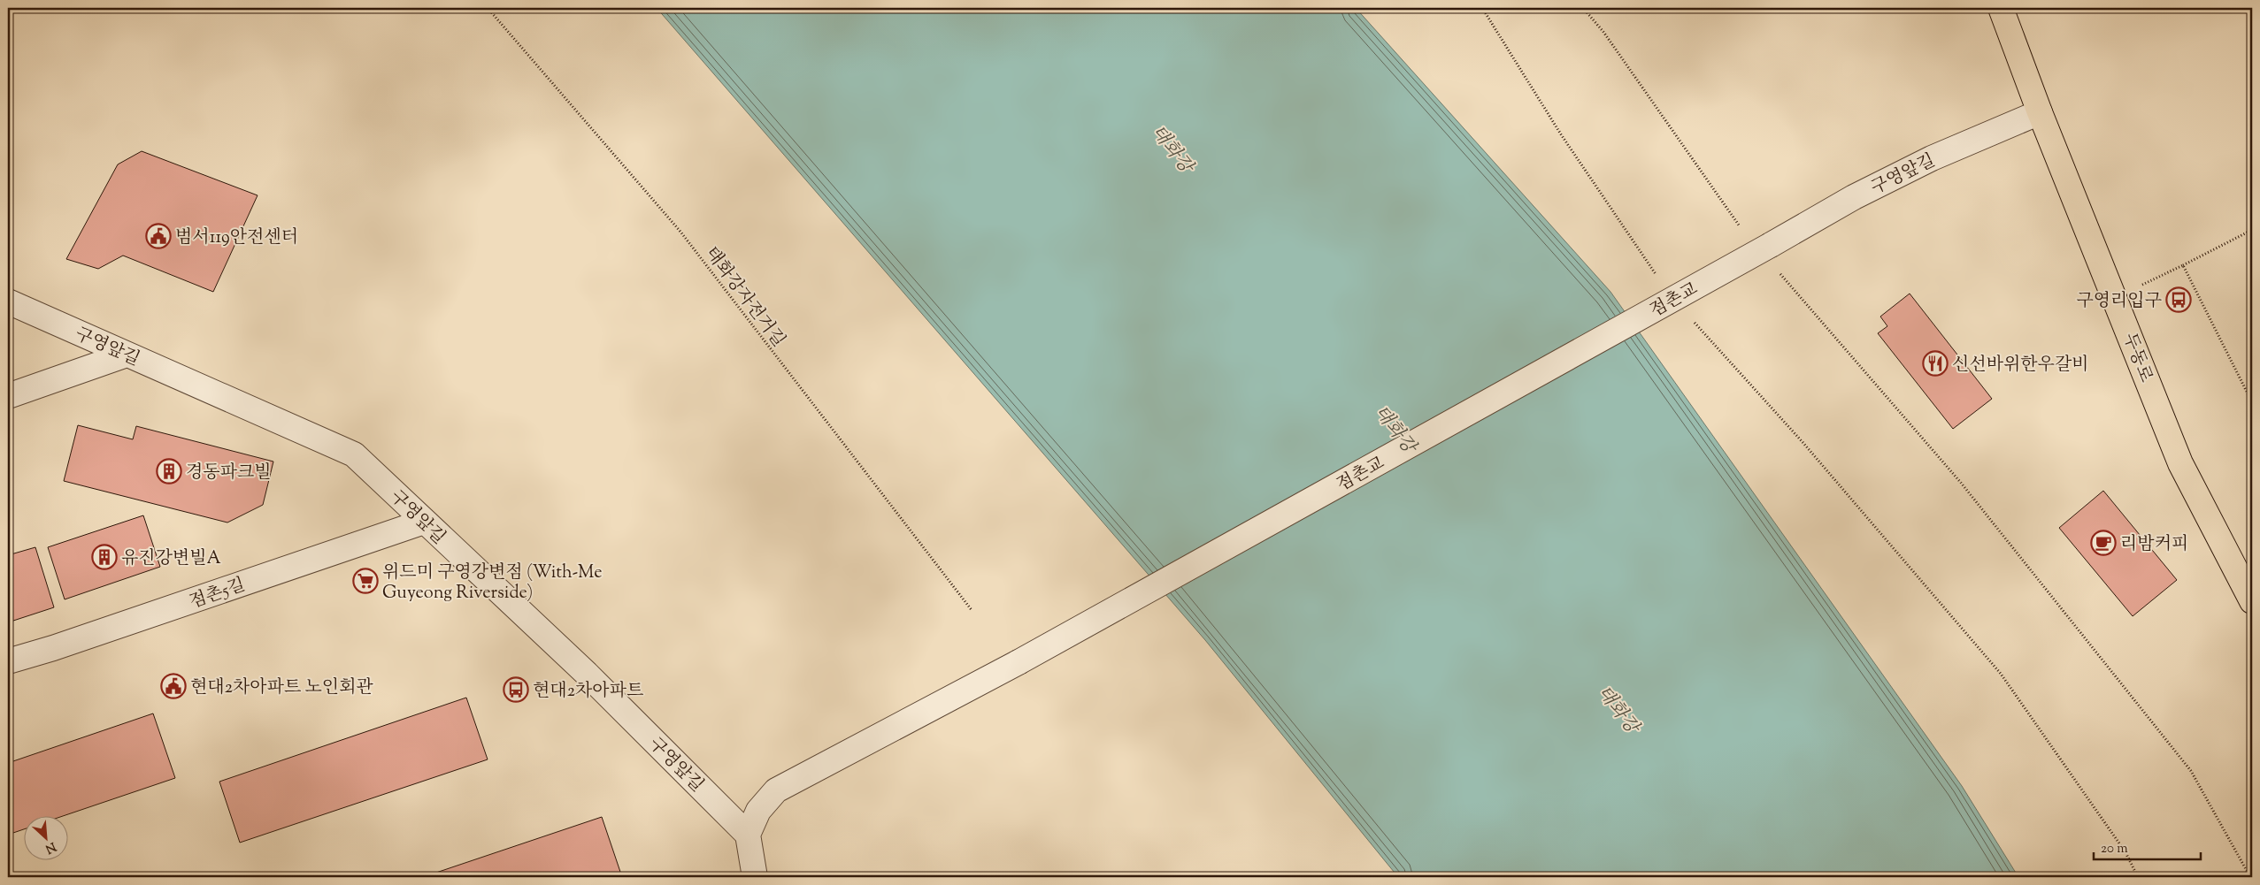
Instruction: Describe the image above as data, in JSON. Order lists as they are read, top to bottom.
{
  "streets": {
    "main road": ["두동로"],
    "street": ["구영앞길", "점촌교", "점촌5길"],
    "path": ["태화강자전거길"]
  },
  "crossings": [
    ["구영앞길", "점촌교"],
    ["구영앞길", "두동로"],
    ["구영앞길", "점촌5길"]
  ],
  "water": ["태화강"],
  "places": {
    "public building": ["범서119안전센터", "현대2차아파트 노인회관"],
    "bus stop": ["구영리입구", "현대2차아파트"],
    "restaurant": ["신선바위한우갈비"],
    "building": ["경동파크빌", "유진강변빌A"],
    "cafe": ["리밤커피"],
    "supermarket": ["위드미 구영강변점 (With-Me Guyeong Riverside)"]
  },
  "scale_bar": "20 m",
  "north": "bottom right"
}
